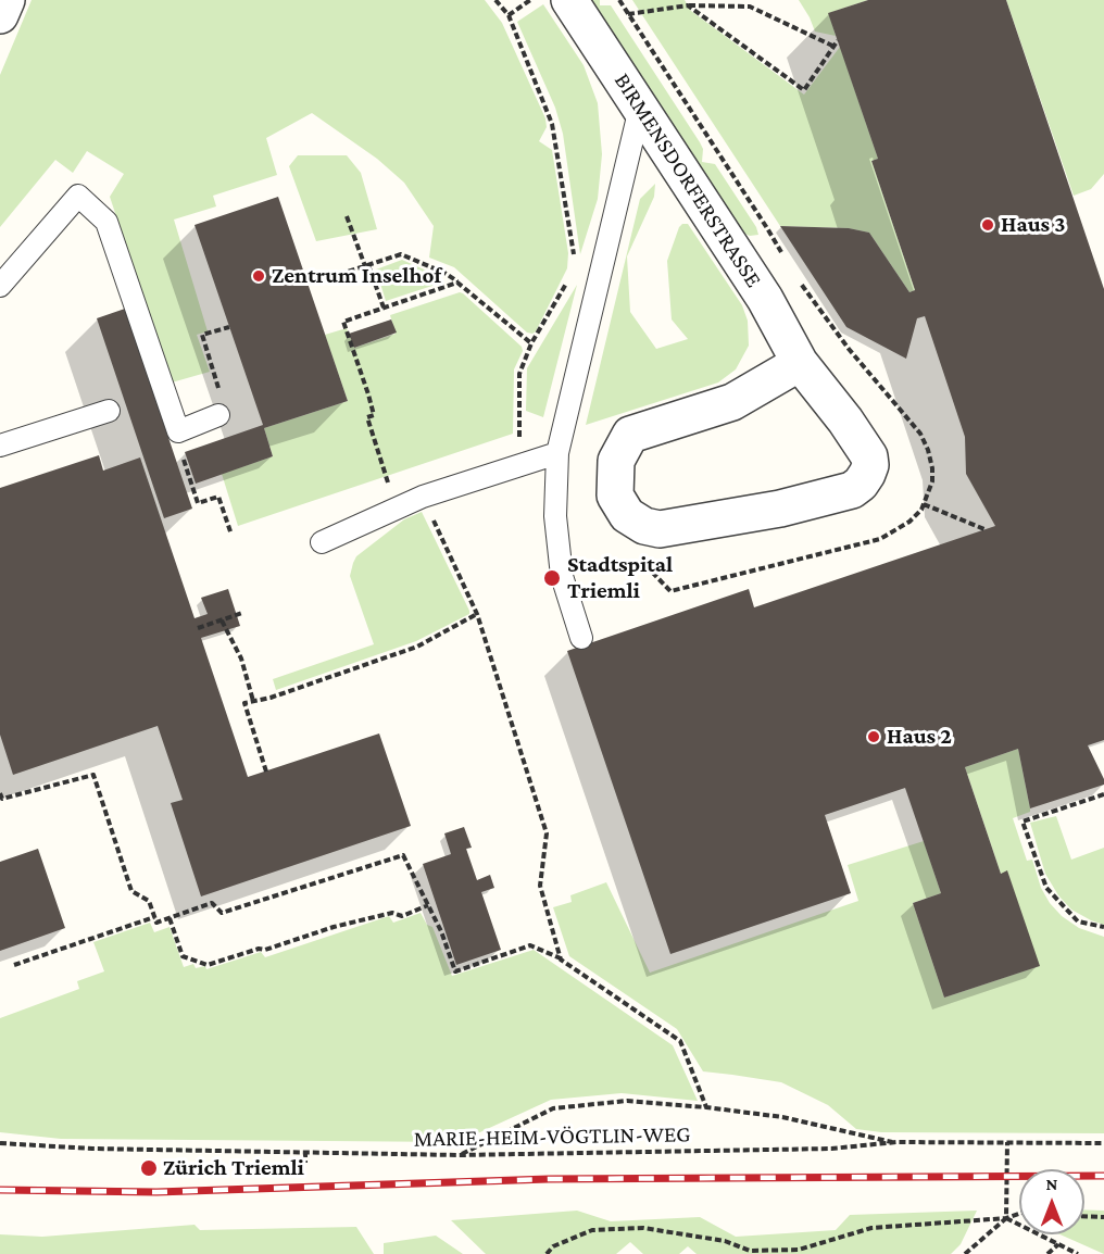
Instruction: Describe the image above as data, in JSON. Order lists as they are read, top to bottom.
{
  "streets": {
    "street": ["BIRMENSDORFERSTRASSE"],
    "path": ["MARIE-HEIM-VÖGTLIN-WEG"]
  },
  "places": [
    "Haus 3",
    "Zentrum Inselhof",
    "Stadtspital Triemli",
    "Haus 2",
    "Zürich Triemli"
  ],
  "north": "top"
}
